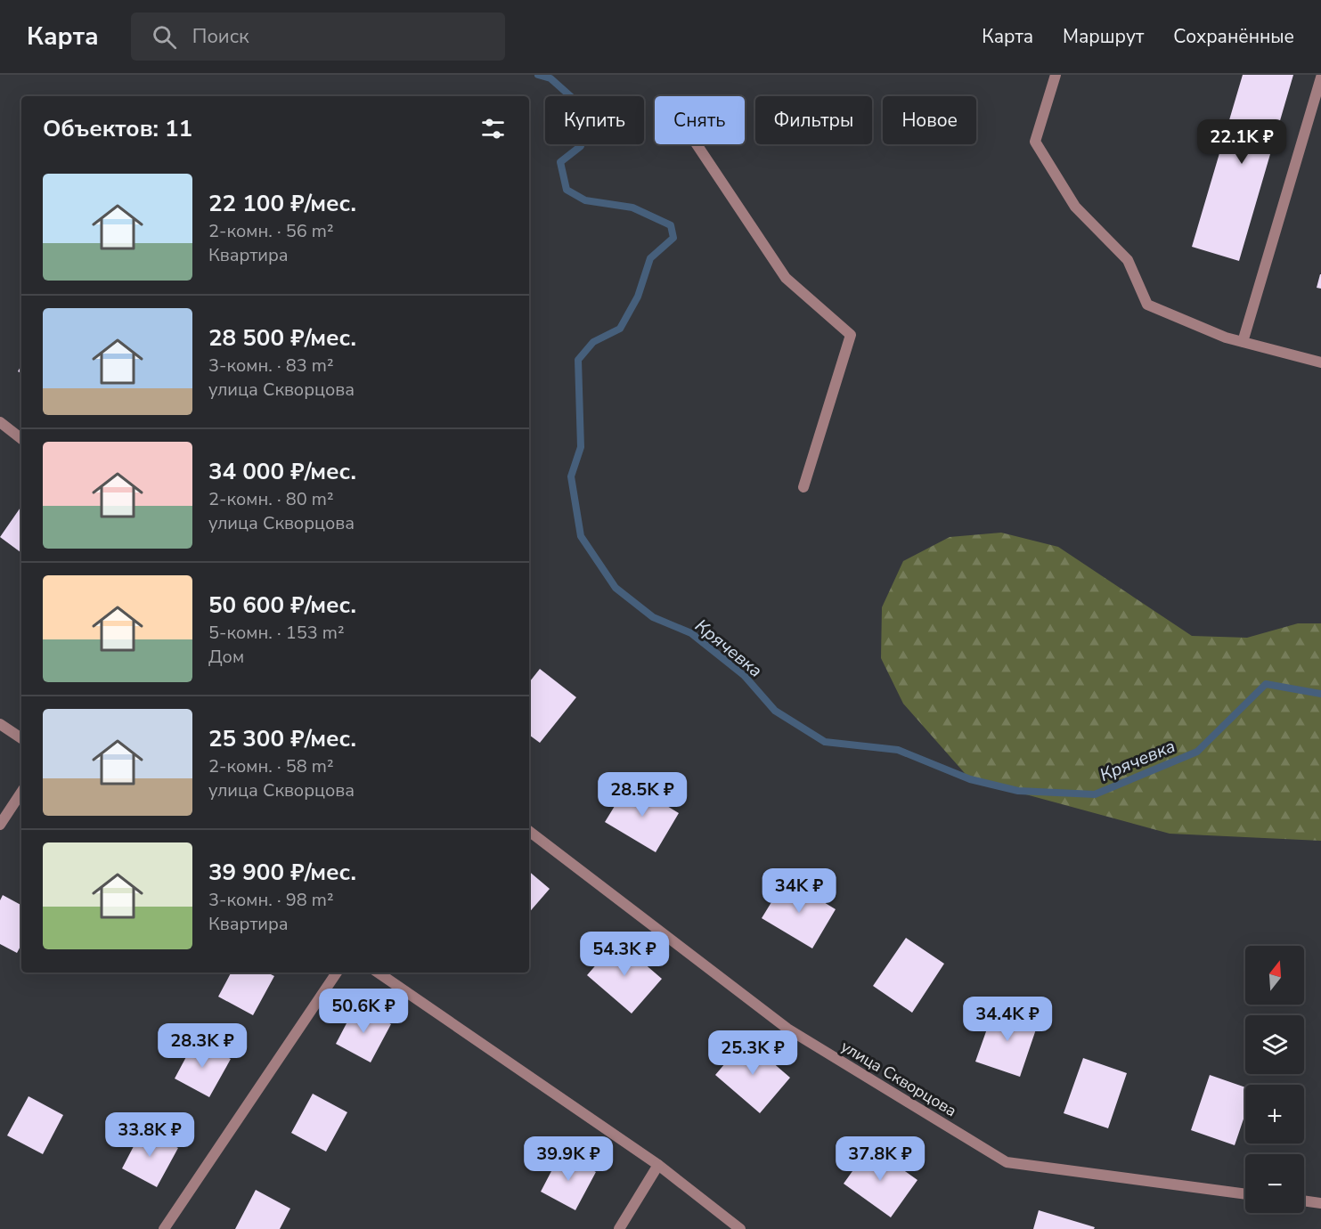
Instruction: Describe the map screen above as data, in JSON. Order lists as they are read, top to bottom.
{
  "streets": {
    "street": ["улица Скворцова"]
  },
  "water": ["Крячевка"],
  "north": "top",
  "page": {
    "header": "Карта",
    "search": "Поиск",
    "nav": ["Карта", "Маршрут", "Сохранённые"],
    "chip": [
      "Купить",
      "Снять",
      "Фильтры",
      "Новое"
    ],
    "heading": "Объектов: 11",
    "price": [
      "22.1K ₽",
      "28.5K ₽",
      "34K ₽",
      "54.3K ₽",
      "50.6K ₽",
      "34.4K ₽",
      "28.3K ₽",
      "25.3K ₽",
      "33.8K ₽",
      "39.9K ₽",
      "37.8K ₽"
    ],
    "list": [
      {
        "name": "22 100 ₽/мес.",
        "note": "2-комн. · 56 m² · Квартира"
      },
      {
        "name": "28 500 ₽/мес.",
        "note": "3-комн. · 83 m² · улица Скворцова"
      },
      {
        "name": "34 000 ₽/мес.",
        "note": "2-комн. · 80 m² · улица Скворцова"
      },
      {
        "name": "50 600 ₽/мес.",
        "note": "5-комн. · 153 m² · Дом"
      },
      {
        "name": "25 300 ₽/мес.",
        "note": "2-комн. · 58 m² · улица Скворцова"
      },
      {
        "name": "39 900 ₽/мес.",
        "note": "3-комн. · 98 m² · Квартира"
      }
    ],
    "map_buttons": ["+", "−"]
  }
}
